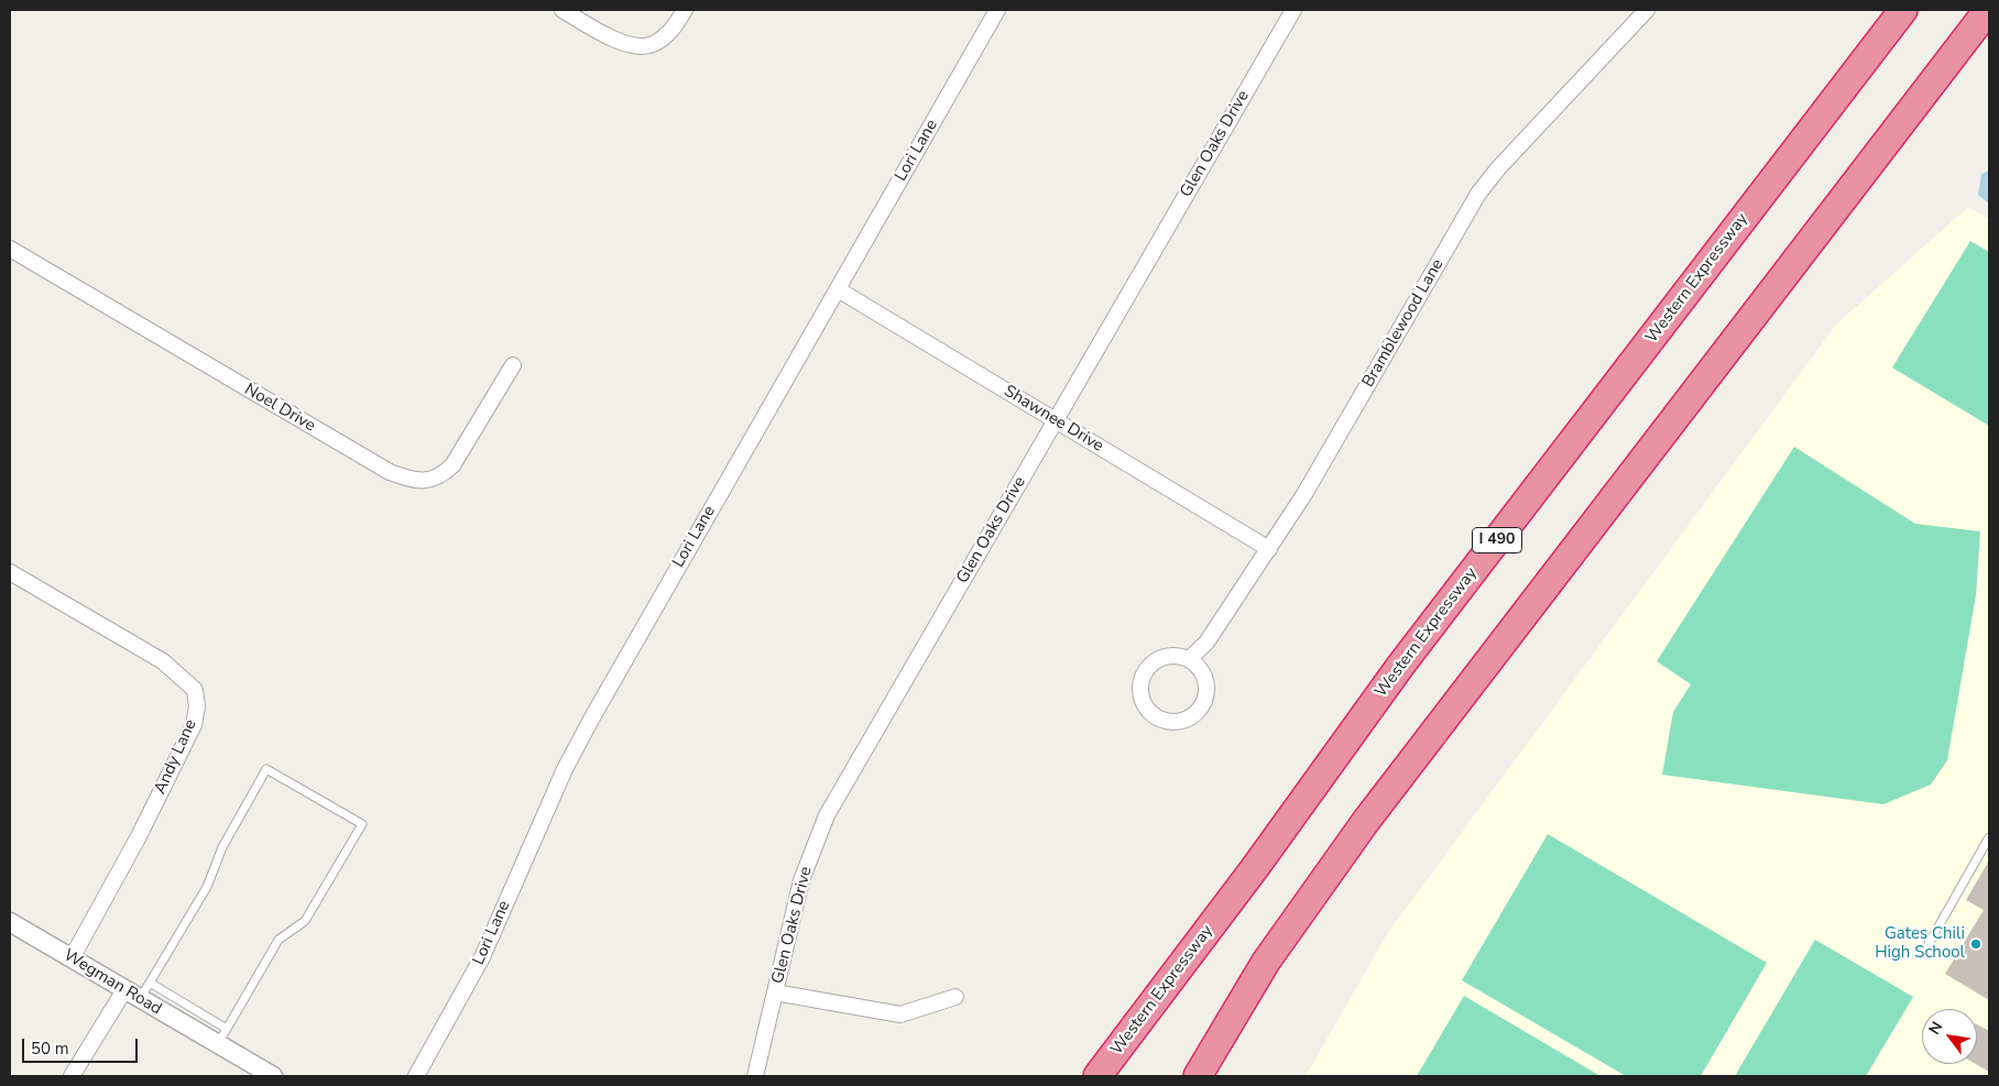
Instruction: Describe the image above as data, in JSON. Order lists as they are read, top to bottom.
{
  "streets": {
    "highway": ["Western Expressway", "I 490"],
    "street": [
      "Glen Oaks Drive",
      "Lori Lane",
      "Bramblewood Lane",
      "Noel Drive",
      "Shawnee Drive",
      "Andy Lane",
      "Wegman Road"
    ]
  },
  "crossings": [
    ["Glen Oaks Drive", "Shawnee Drive"],
    ["Lori Lane", "Shawnee Drive"],
    ["Bramblewood Lane", "Shawnee Drive"],
    ["Andy Lane", "Wegman Road"]
  ],
  "places": ["Gates Chili High School"],
  "scale_bar": "50 m",
  "north": "top left"
}
